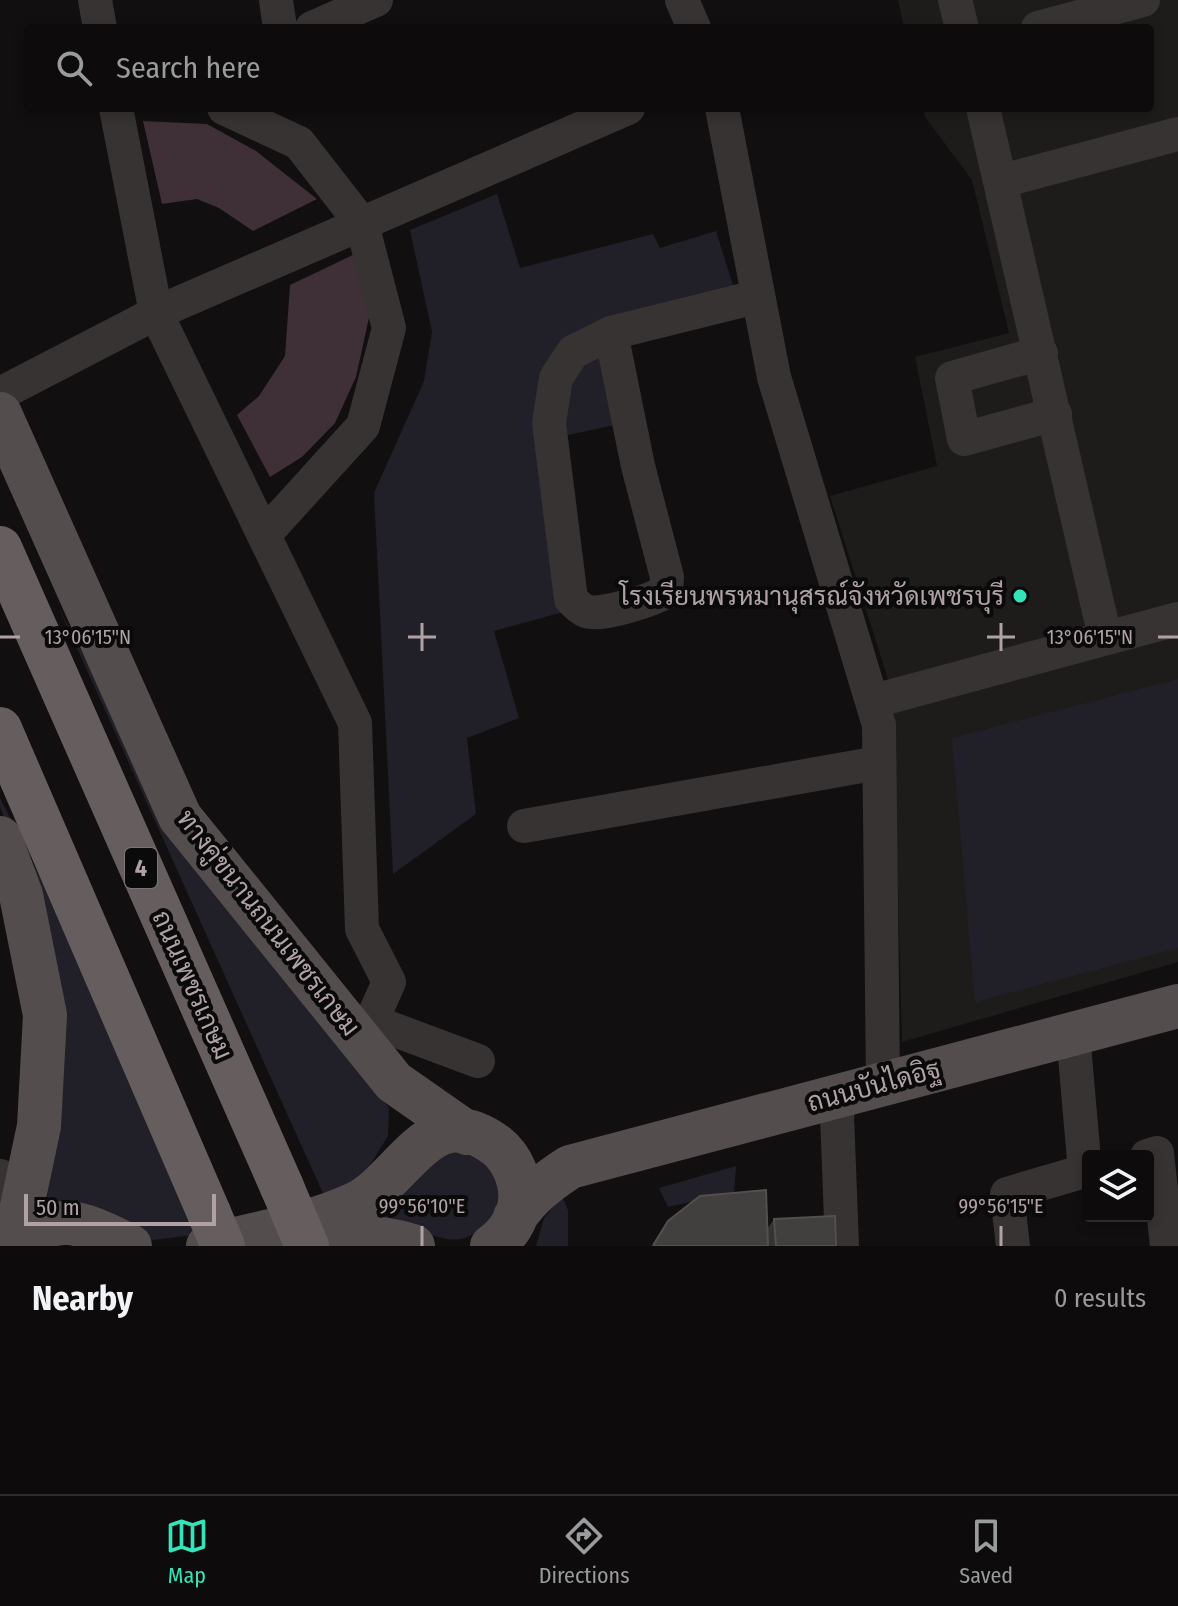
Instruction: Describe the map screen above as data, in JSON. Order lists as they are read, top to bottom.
{
  "streets": {
    "highway": ["4", "ถนนเพชรเกษม"],
    "main road": ["ทางคู่ขนานถนนเพชรเกษม", "ถนนบันไดอิฐ"]
  },
  "crossings": [
    ["ทางคู่ขนานถนนเพชรเกษม", "ถนนบันไดอิฐ"]
  ],
  "places": ["โรงเรียนพรหมานุสรณ์จังหวัดเพชรบุรี"],
  "scale_bar": "50 m",
  "page": {
    "search": "Search here",
    "scale": "50 m",
    "heading": ["Nearby", "0 results"],
    "nav": ["Map", "Directions", "Saved"]
  },
  "coordinates": ["13°06'15\"N", "99°56'10\"E", "99°56'15\"E"]
}
